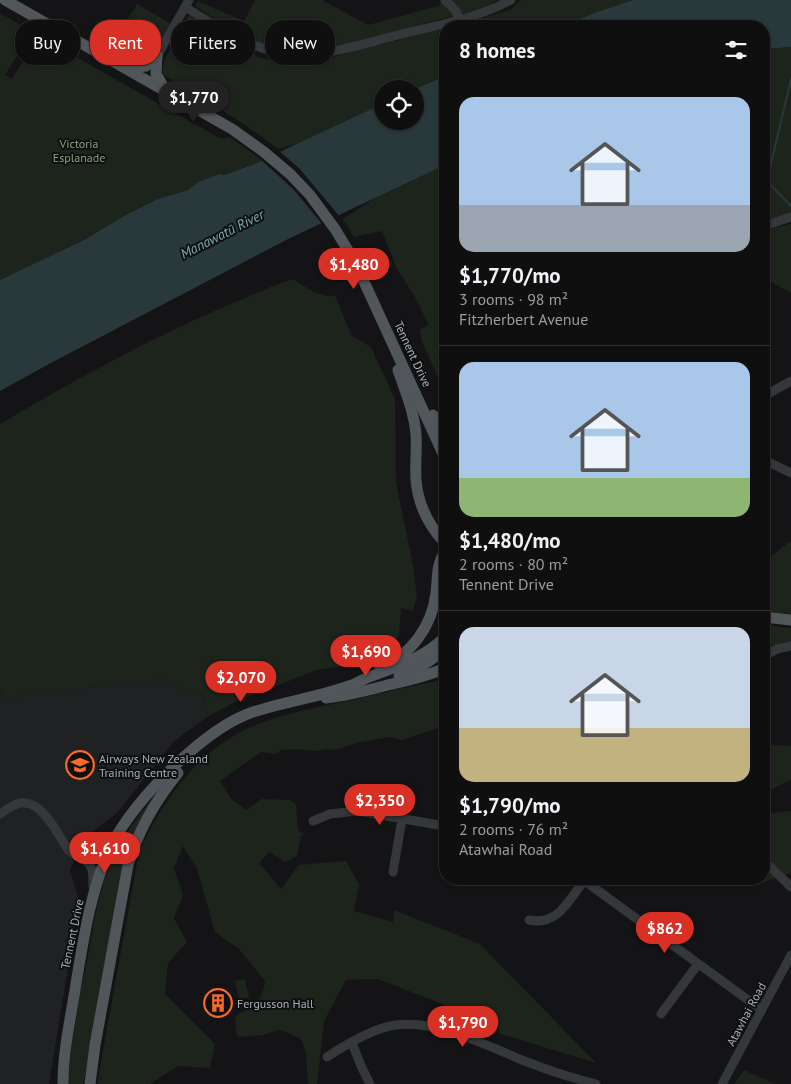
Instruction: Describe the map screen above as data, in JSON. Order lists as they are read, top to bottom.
{
  "streets": {
    "main road": ["Tennent Drive"],
    "street": ["Atawhai Road"]
  },
  "water": ["Manawatū River"],
  "parks": ["Victoria Esplanade"],
  "places": {
    "school or university": ["Airways New Zealand Training Centre"],
    "building": ["Fergusson Hall"]
  },
  "page": {
    "chip": [
      "Buy",
      "Rent",
      "Filters",
      "New"
    ],
    "heading": "8 homes",
    "list": [
      {
        "name": "$1,770/mo",
        "note": "3 rooms · 98 m² · Fitzherbert Avenue"
      },
      {
        "name": "$1,480/mo",
        "note": "2 rooms · 80 m² · Tennent Drive"
      },
      {
        "name": "$1,790/mo",
        "note": "2 rooms · 76 m² · Atawhai Road"
      }
    ],
    "price": [
      "$1,770",
      "$1,480",
      "$1,690",
      "$2,070",
      "$2,350",
      "$1,610",
      "$862",
      "$1,790"
    ]
  }
}
